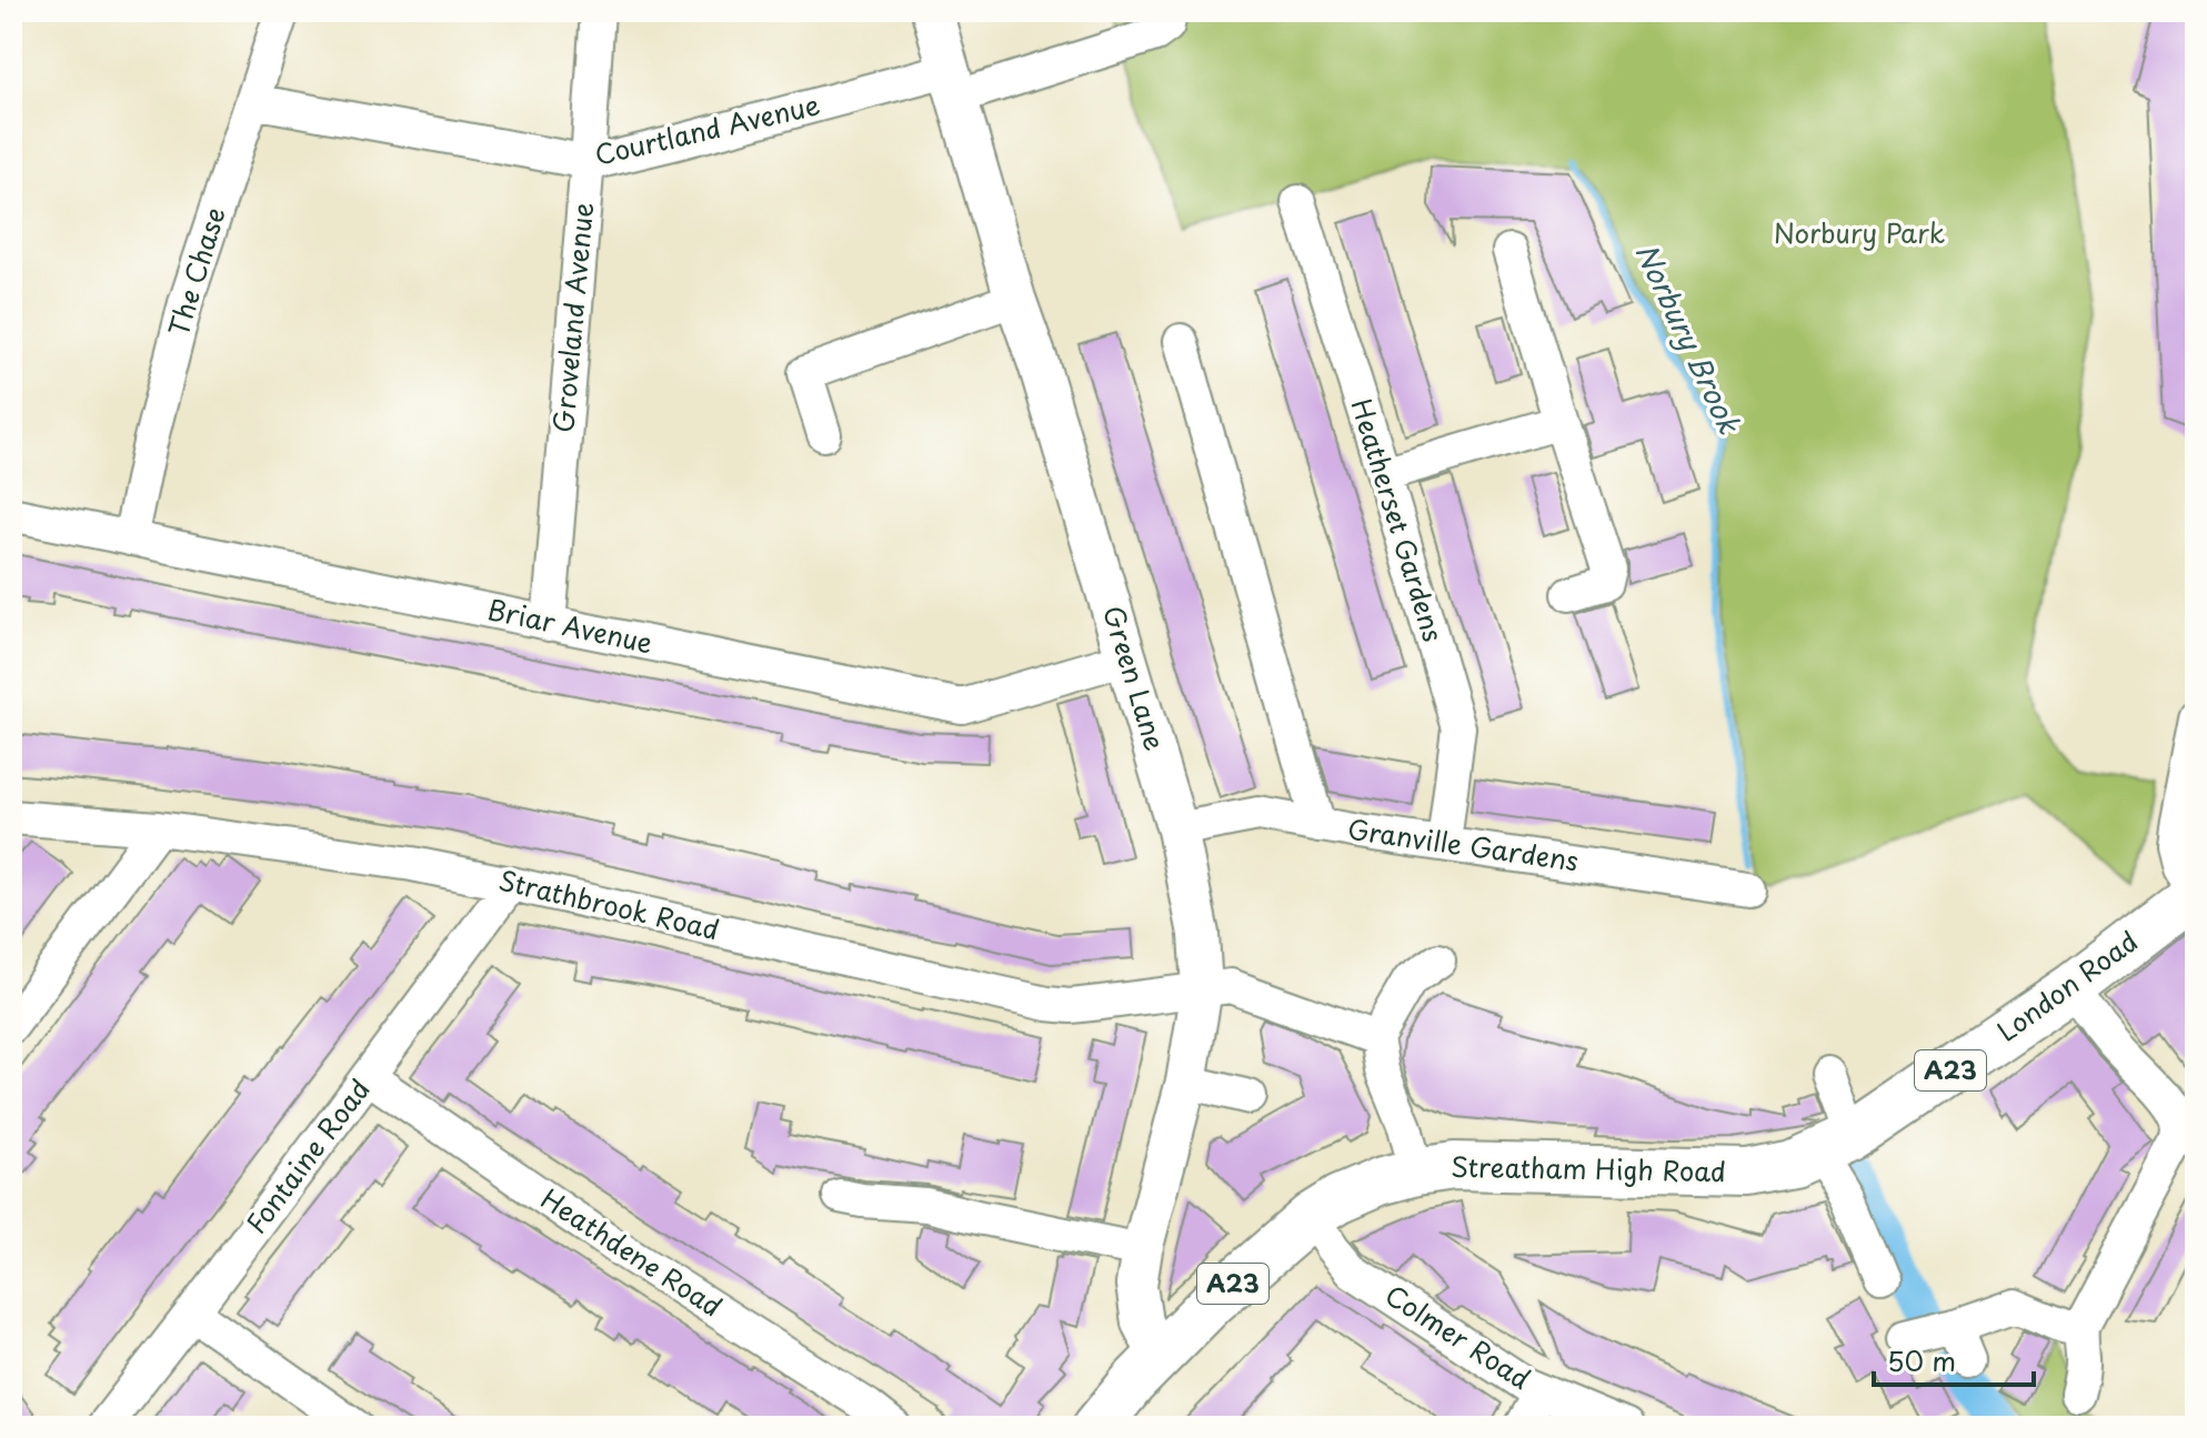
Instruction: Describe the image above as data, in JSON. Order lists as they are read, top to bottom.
{
  "streets": {
    "highway": ["London Road", "A23", "Streatham High Road"],
    "main road": ["Green Lane"],
    "street": [
      "Courtland Avenue",
      "The Chase",
      "Groveland Avenue",
      "Heatherset Gardens",
      "Briar Avenue",
      "Granville Gardens",
      "Strathbrook Road",
      "Fontaine Road",
      "Heathdene Road",
      "Colmer Road"
    ]
  },
  "crossings": [
    ["Courtland Avenue", "The Chase"],
    ["Courtland Avenue", "Groveland Avenue"],
    ["Courtland Avenue", "Green Lane"],
    ["The Chase", "Briar Avenue"],
    ["Groveland Avenue", "Briar Avenue"],
    ["Heatherset Gardens", "Granville Gardens"],
    ["Briar Avenue", "Green Lane"],
    ["Green Lane", "Granville Gardens"],
    ["Green Lane", "Strathbrook Road"],
    ["Green Lane", "Streatham High Road"],
    ["Strathbrook Road", "Fontaine Road"],
    ["London Road", "Streatham High Road"],
    ["Fontaine Road", "Heathdene Road"],
    ["Streatham High Road", "Colmer Road"]
  ],
  "water": ["Norbury Brook"],
  "parks": ["Norbury Park"],
  "scale_bar": "50 m"
}
